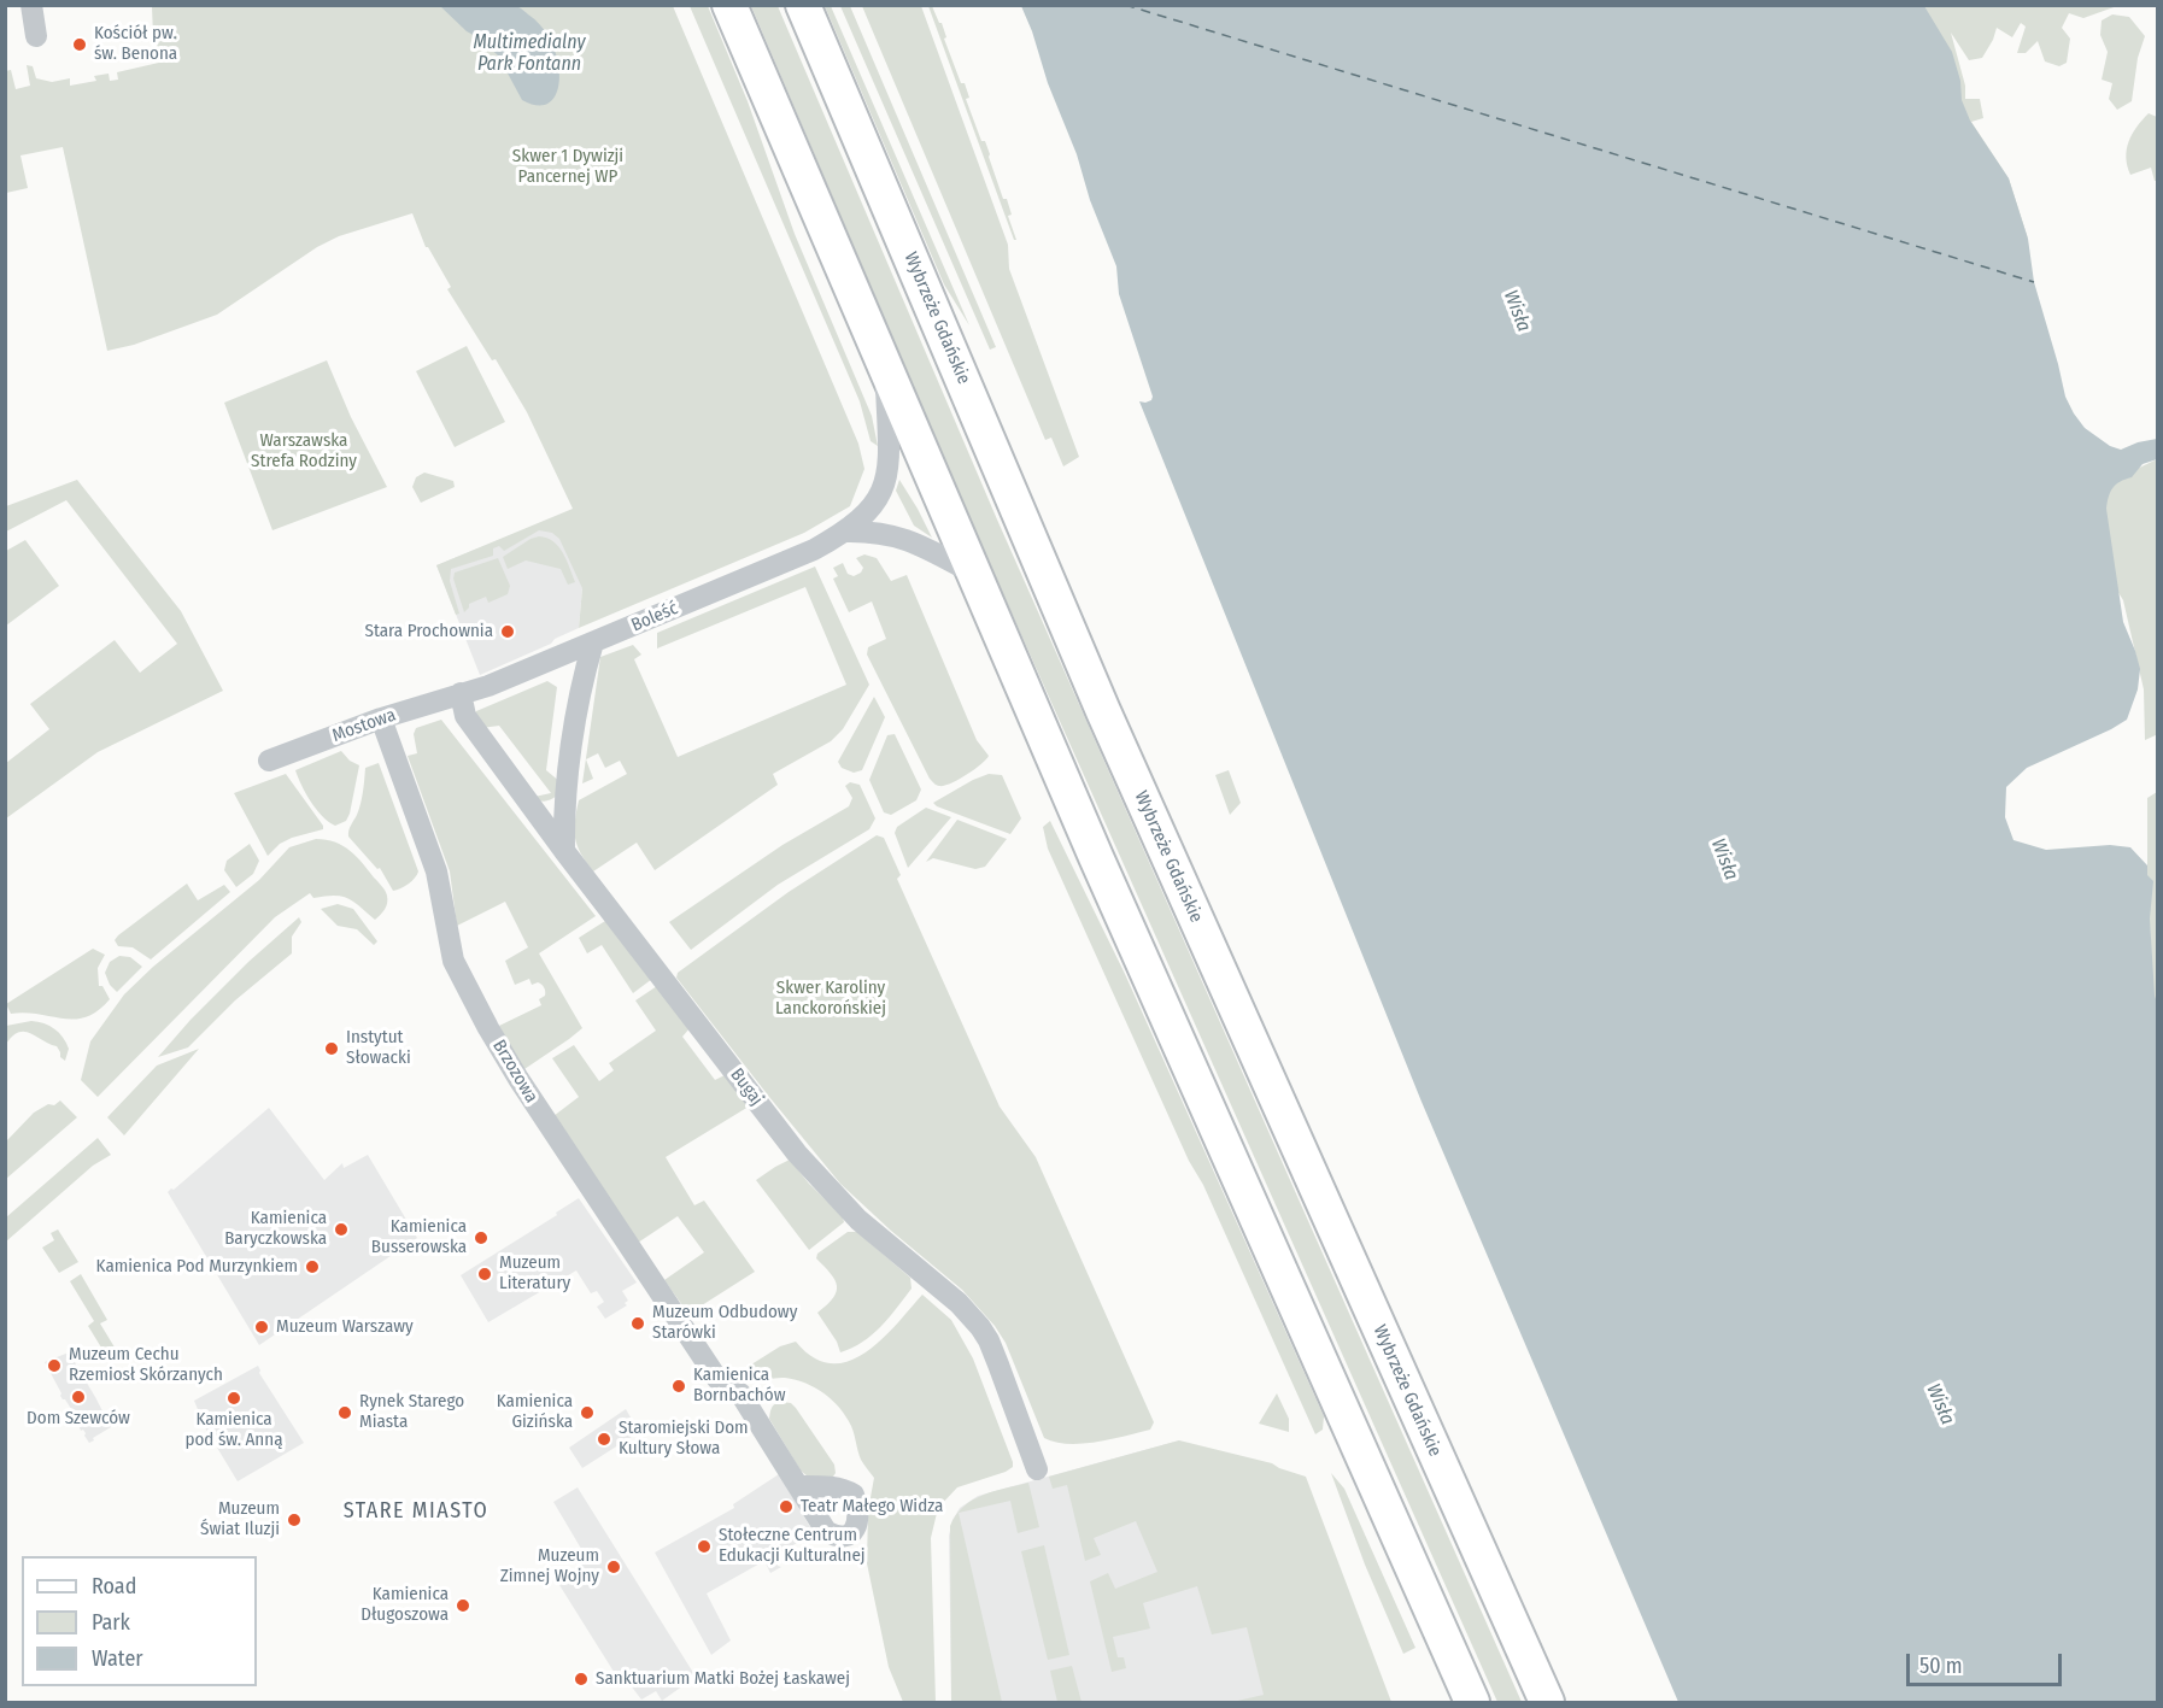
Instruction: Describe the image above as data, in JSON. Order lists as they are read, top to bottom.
{
  "streets": {
    "main road": ["Wybrzeże Gdańskie"],
    "street": [
      "Boleść",
      "Mostowa",
      "Brzozowa",
      "Bugaj"
    ]
  },
  "crossings": [
    ["Boleść", "Mostowa"],
    ["Boleść", "Bugaj"],
    ["Mostowa", "Brzozowa"],
    ["Mostowa", "Bugaj"]
  ],
  "districts": ["STARE MIASTO"],
  "water": ["Multimedialny Park Fontann", "Wisła"],
  "parks": ["Skwer 1 Dywizji Pancernej WP", "Warszawska Strefa Rodziny", "Skwer Karoliny Lanckorońskiej"],
  "places": [
    "Kościół pw. św. Benona",
    "Stara Prochownia",
    "Instytut Słowacki",
    "Kamienica Baryczkowska",
    "Kamienica Busserowska",
    "Kamienica Pod Murzynkiem",
    "Muzeum Literatury",
    "Muzeum Odbudowy Starówki",
    "Muzeum Warszawy",
    "Muzeum Cechu Rzemiosł Skórzanych",
    "Kamienica Bornbachów",
    "Dom Szewców",
    "Kamienica pod św. Anną",
    "Rynek Starego Miasta",
    "Kamienica Gizińska",
    "Staromiejski Dom Kultury Słowa",
    "Teatr Małego Widza",
    "Muzeum Świat Iluzji",
    "Stołeczne Centrum Edukacji Kulturalnej",
    "Muzeum Zimnej Wojny",
    "Kamienica Długoszowa",
    "Sanktuarium Matki Bożej Łaskawej"
  ],
  "legend": ["Road", "Park", "Water"],
  "scale_bar": "50 m"
}
